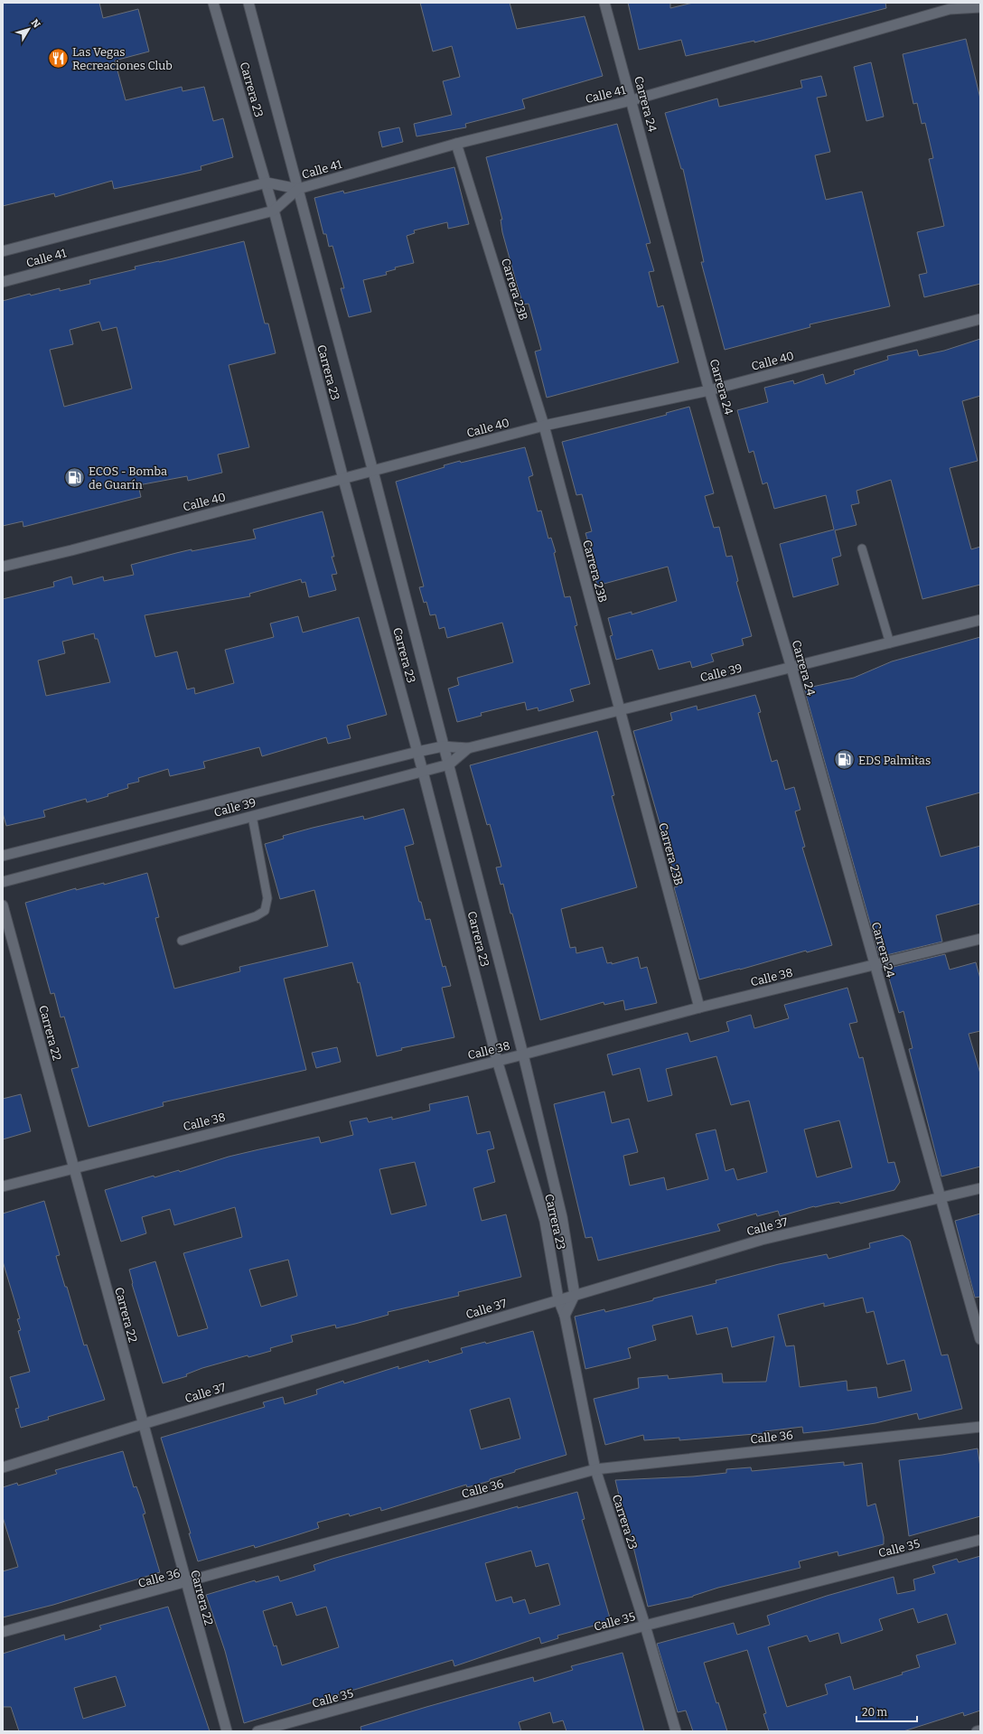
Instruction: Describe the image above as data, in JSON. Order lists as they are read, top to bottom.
{
  "streets": {
    "street": [
      "Carrera 23",
      "Calle 41",
      "Carrera 24",
      "Carrera 23B",
      "Calle 40",
      "Calle 39",
      "Calle 38",
      "Carrera 22",
      "Calle 37",
      "Calle 36",
      "Calle 35"
    ]
  },
  "crossings": [
    ["Carrera 23", "Calle 41"],
    ["Carrera 23", "Calle 40"],
    ["Carrera 23", "Calle 39"],
    ["Carrera 23", "Calle 38"],
    ["Carrera 23", "Calle 37"],
    ["Carrera 23", "Calle 36"],
    ["Carrera 23", "Calle 35"],
    ["Calle 41", "Carrera 24"],
    ["Calle 41", "Carrera 23B"],
    ["Carrera 24", "Calle 40"],
    ["Carrera 24", "Calle 39"],
    ["Carrera 24", "Calle 38"],
    ["Carrera 24", "Calle 37"],
    ["Carrera 23B", "Calle 40"],
    ["Carrera 23B", "Calle 39"],
    ["Carrera 23B", "Calle 38"],
    ["Calle 38", "Carrera 22"],
    ["Carrera 22", "Calle 37"],
    ["Carrera 22", "Calle 36"]
  ],
  "places": {
    "restaurant": ["Las Vegas Recreaciones Club"],
    "fuel station": ["ECOS - Bomba de Guarín", "EDS Palmitas"]
  },
  "scale_bar": "20 m",
  "north": "top right"
}
